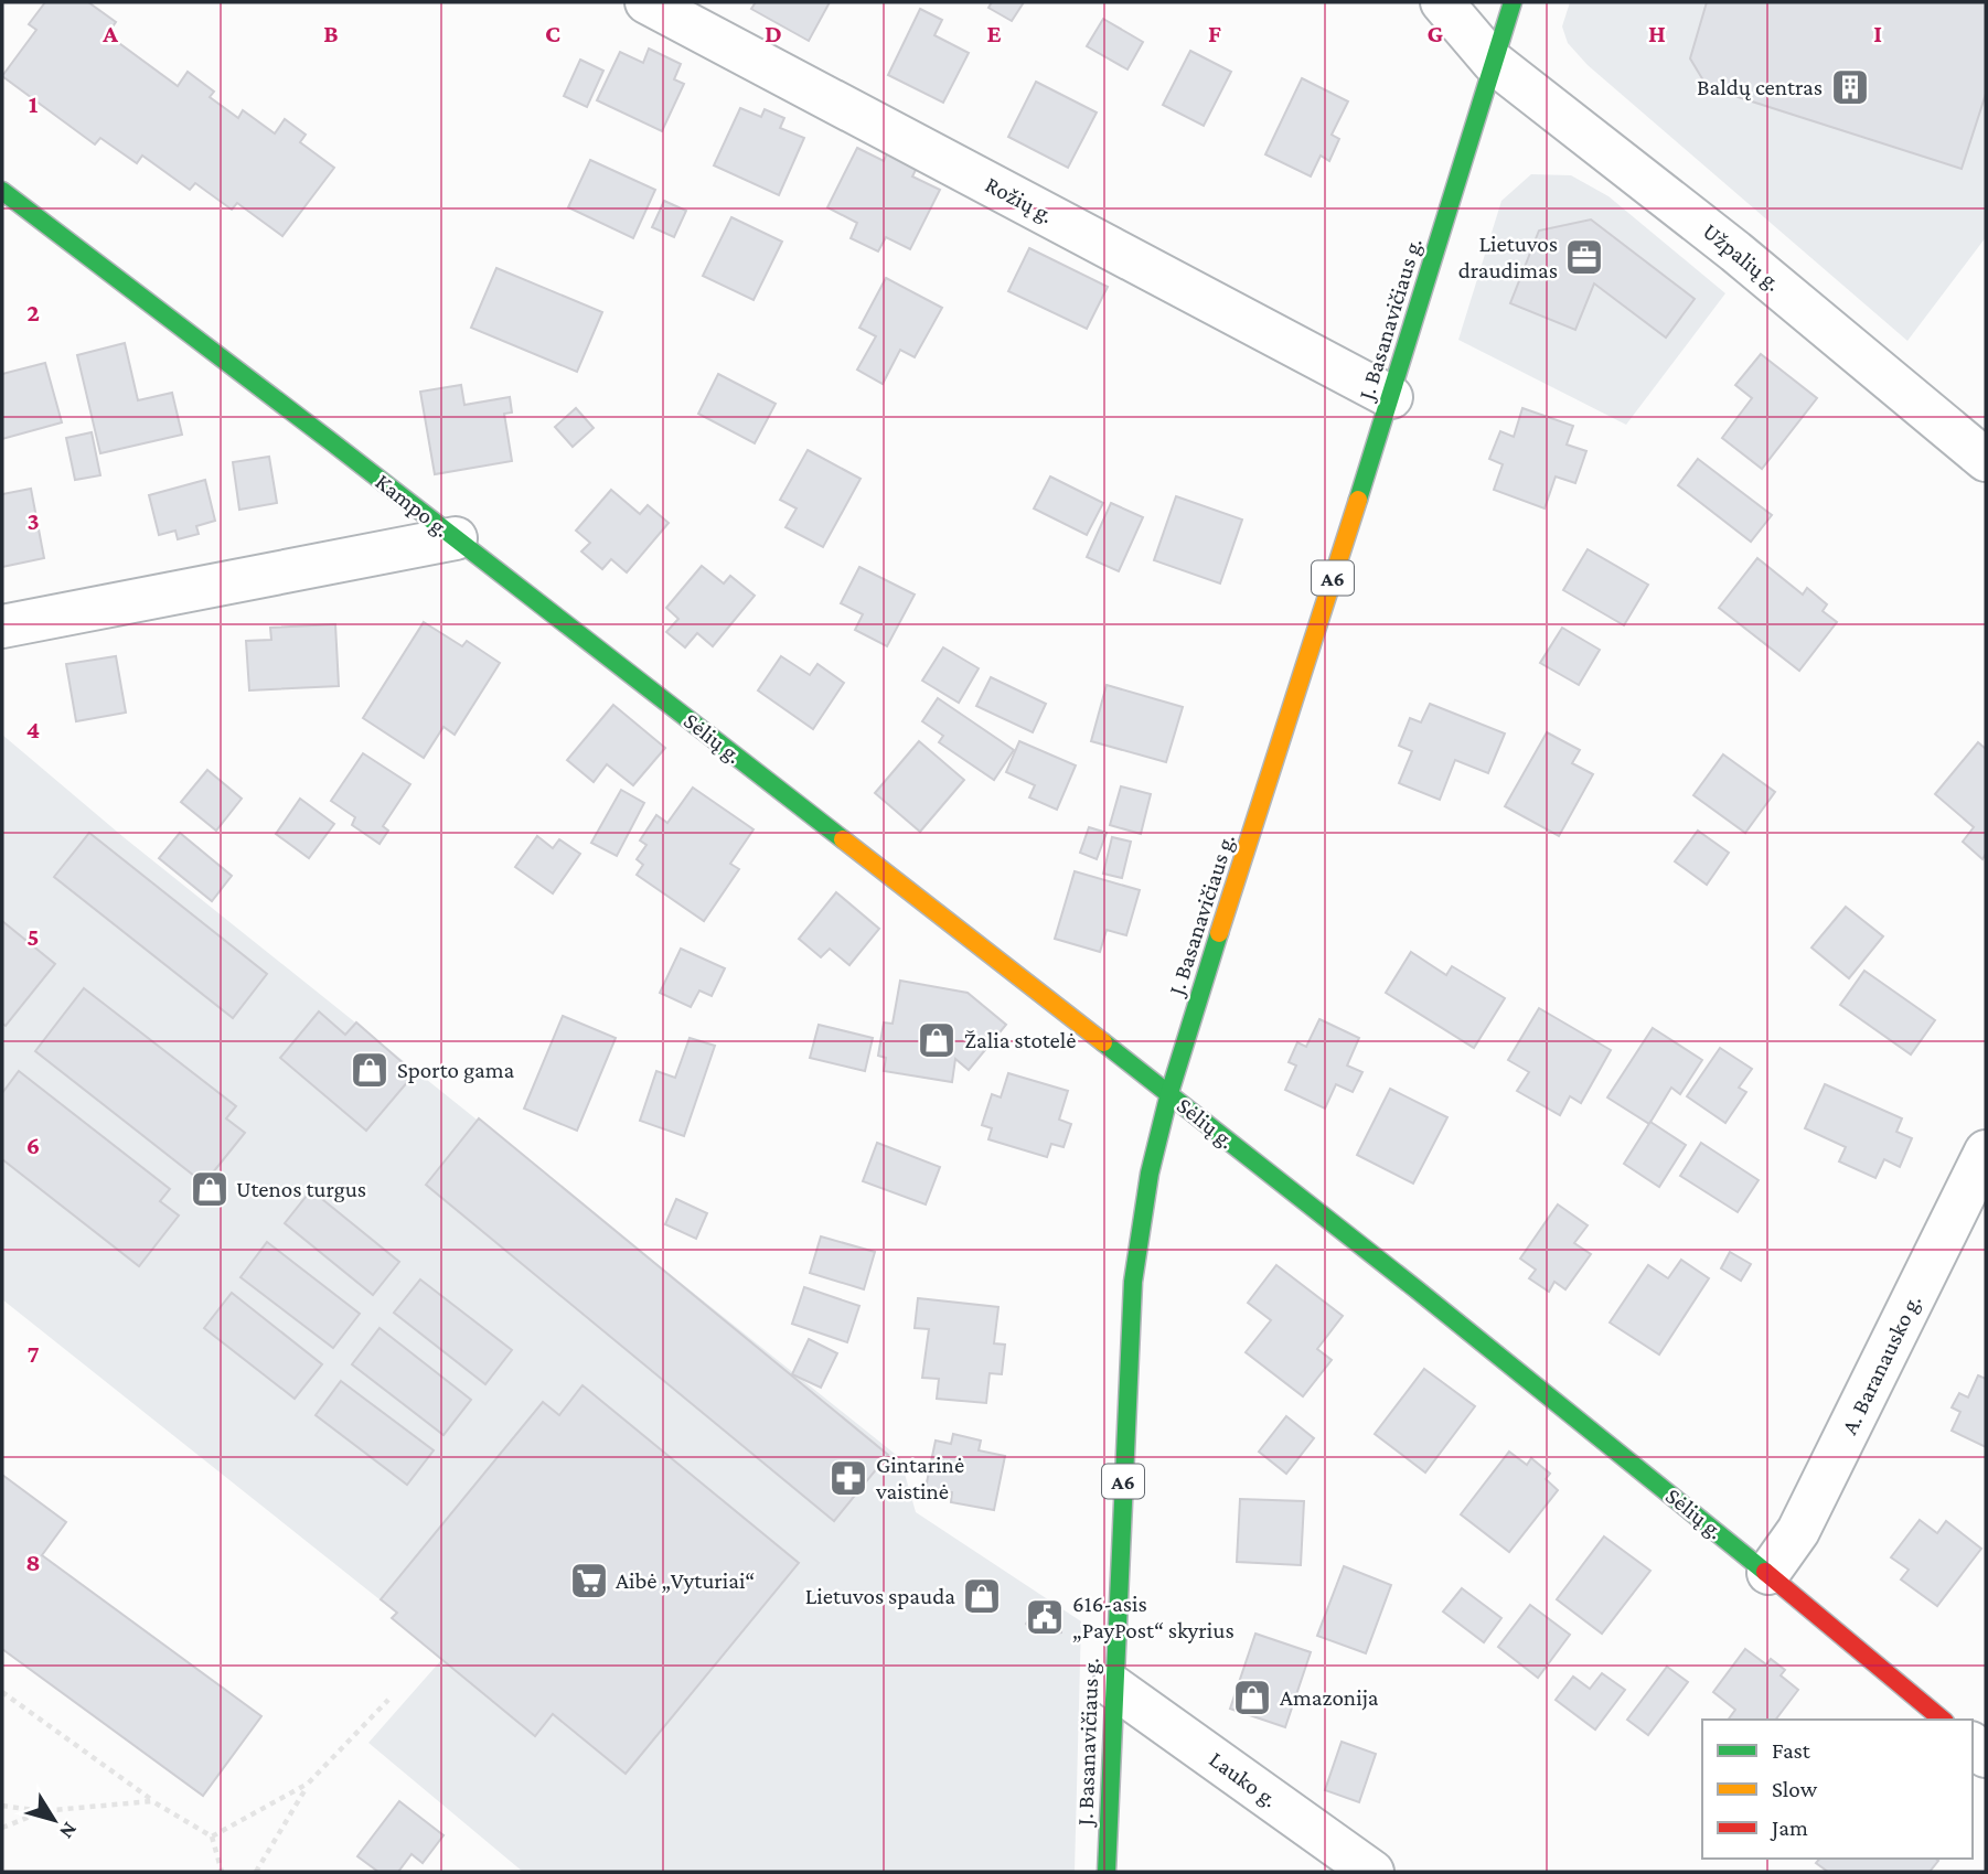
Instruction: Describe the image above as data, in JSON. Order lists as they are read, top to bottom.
{
  "streets": {
    "street": [
      "Rožių g.",
      "Užpalių g.",
      "J. Basanavičiaus g.",
      "Kampo g.",
      "A6",
      "Sėlių g.",
      "A. Baranausko g.",
      "Lauko g."
    ]
  },
  "crossings": [
    ["Rožių g.", "J. Basanavičiaus g."],
    ["Užpalių g.", "J. Basanavičiaus g."],
    ["J. Basanavičiaus g.", "Sėlių g."],
    ["J. Basanavičiaus g.", "Lauko g."],
    ["Kampo g.", "Sėlių g."],
    ["Sėlių g.", "A. Baranausko g."]
  ],
  "places": {
    "building": ["Baldų centras"],
    "office": ["Lietuvos draudimas"],
    "shop": [
      "Žalia stotelė",
      "Sporto gama",
      "Utenos turgus",
      "Lietuvos spauda",
      "Amazonija"
    ],
    "pharmacy": ["Gintarinė vaistinė"],
    "supermarket": ["Aibė „Vyturiai“"],
    "public building": ["616-asis „PayPost“ skyrius"]
  },
  "legend": ["Fast", "Slow", "Jam"],
  "north": "bottom right",
  "grid": {
    "columns": [
      "A",
      "B",
      "C",
      "D",
      "E",
      "F",
      "G",
      "H",
      "I"
    ],
    "rows": [
      "1",
      "2",
      "3",
      "4",
      "5",
      "6",
      "7",
      "8"
    ]
  }
}
